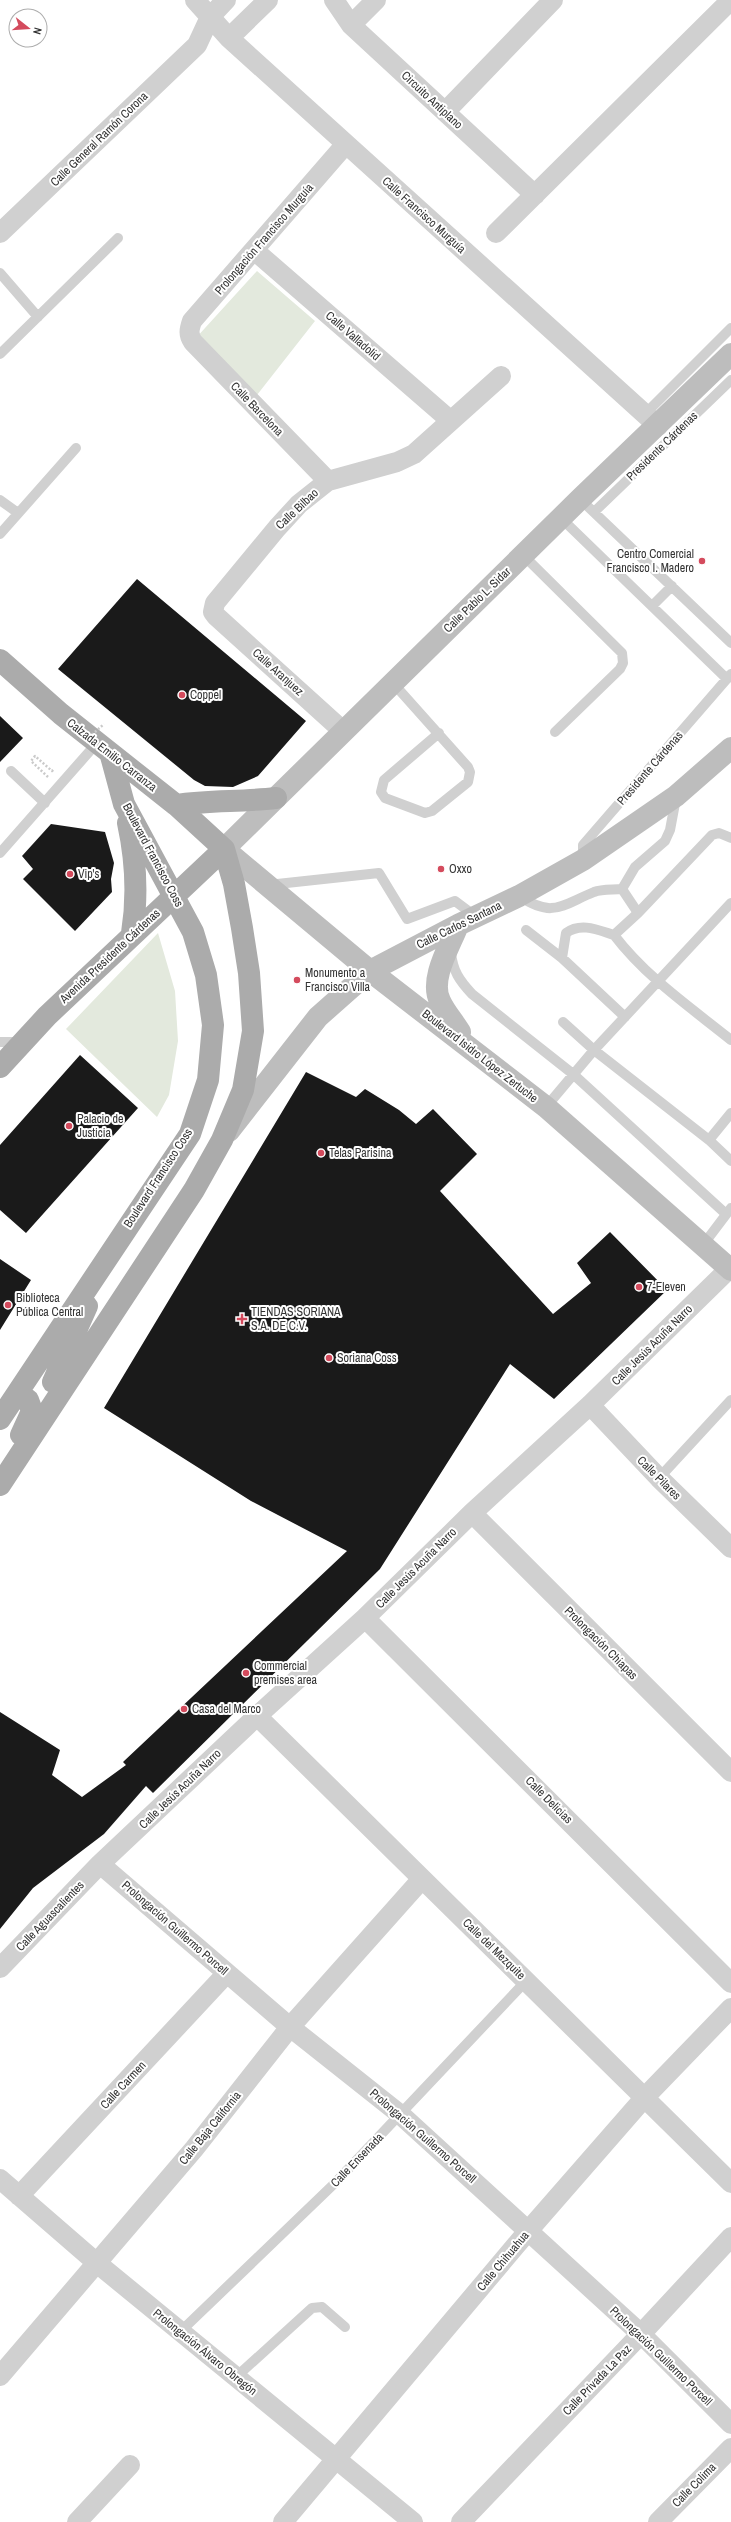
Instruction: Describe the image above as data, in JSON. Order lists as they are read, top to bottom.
{
  "streets": {
    "main road": ["Calzada Emilio Carranza", "Boulevard Francisco Coss", "Avenida Presidente Cárdenas"],
    "street": [
      "Circuito Antiplano",
      "Calle General Ramón Corona",
      "Calle Francisco Murguía",
      "Prolongación Francisco Murguía",
      "Calle Valladolid",
      "Calle Barcelona",
      "Calle Bilbao",
      "Calle Pablo L. Sidar",
      "Calle Aranjuez",
      "Calle Carlos Santana",
      "Boulevard Isidro López Zertuche",
      "Calle Jesús Acuña Narro",
      "Calle Pilares",
      "Prolongación Chiapas",
      "Calle Delicias",
      "Calle Aguascalientes",
      "Prolongación Guillermo Porcell",
      "Calle del Mezquite",
      "Calle Carmen",
      "Calle Baja California",
      "Calle Chihuahua",
      "Prolongación Álvaro Obregón",
      "Calle Privada La Paz",
      "Calle Colima"
    ],
    "lane": ["Presidente Cárdenas", "Calle Ensenada"]
  },
  "crossings": [
    ["Calle General Ramón Corona", "Calle Francisco Murguía"],
    ["Calle Francisco Murguía", "Prolongación Francisco Murguía"],
    ["Calle Francisco Murguía", "Calle Pablo L. Sidar"],
    ["Prolongación Francisco Murguía", "Calle Valladolid"],
    ["Prolongación Francisco Murguía", "Calle Barcelona"],
    ["Calle Valladolid", "Calle Bilbao"],
    ["Calle Barcelona", "Calle Bilbao"],
    ["Presidente Cárdenas", "Calle Pablo L. Sidar"],
    ["Presidente Cárdenas", "Calle Carlos Santana"],
    ["Calle Bilbao", "Calle Aranjuez"],
    ["Calle Pablo L. Sidar", "Calle Aranjuez"],
    ["Calle Pablo L. Sidar", "Calzada Emilio Carranza"],
    ["Calle Pablo L. Sidar", "Avenida Presidente Cárdenas"],
    ["Calle Pablo L. Sidar", "Boulevard Isidro López Zertuche"],
    ["Calzada Emilio Carranza", "Boulevard Francisco Coss"],
    ["Calzada Emilio Carranza", "Avenida Presidente Cárdenas"],
    ["Calzada Emilio Carranza", "Boulevard Isidro López Zertuche"],
    ["Boulevard Francisco Coss", "Avenida Presidente Cárdenas"],
    ["Calle Carlos Santana", "Boulevard Isidro López Zertuche"],
    ["Avenida Presidente Cárdenas", "Boulevard Isidro López Zertuche"],
    ["Boulevard Isidro López Zertuche", "Calle Jesús Acuña Narro"],
    ["Calle Jesús Acuña Narro", "Calle Pilares"],
    ["Calle Jesús Acuña Narro", "Prolongación Chiapas"],
    ["Calle Jesús Acuña Narro", "Calle Delicias"],
    ["Calle Jesús Acuña Narro", "Calle Aguascalientes"],
    ["Calle Jesús Acuña Narro", "Prolongación Guillermo Porcell"],
    ["Calle Jesús Acuña Narro", "Calle del Mezquite"],
    ["Calle Aguascalientes", "Prolongación Guillermo Porcell"],
    ["Prolongación Guillermo Porcell", "Calle Carmen"],
    ["Prolongación Guillermo Porcell", "Calle Baja California"],
    ["Prolongación Guillermo Porcell", "Calle Ensenada"],
    ["Prolongación Guillermo Porcell", "Calle Chihuahua"],
    ["Prolongación Guillermo Porcell", "Calle Privada La Paz"],
    ["Calle del Mezquite", "Calle Baja California"],
    ["Calle del Mezquite", "Calle Ensenada"],
    ["Calle del Mezquite", "Calle Chihuahua"],
    ["Calle Carmen", "Prolongación Álvaro Obregón"],
    ["Calle Baja California", "Prolongación Álvaro Obregón"],
    ["Calle Ensenada", "Prolongación Álvaro Obregón"],
    ["Calle Chihuahua", "Prolongación Álvaro Obregón"]
  ],
  "places": {
    "other": [
      "Centro Comercial Francisco I. Madero",
      "Coppel",
      "Oxxo",
      "Vip's",
      "Monumento a Francisco Villa",
      "Palacio de Justicia",
      "Telas Parisina",
      "7-Eleven",
      "Biblioteca Pública Central",
      "Soriana Coss",
      "Commercial premises area",
      "Casa del Marco"
    ],
    "health": ["TIENDAS SORIANA S.A. DE C.V."]
  },
  "north": "right"
}
